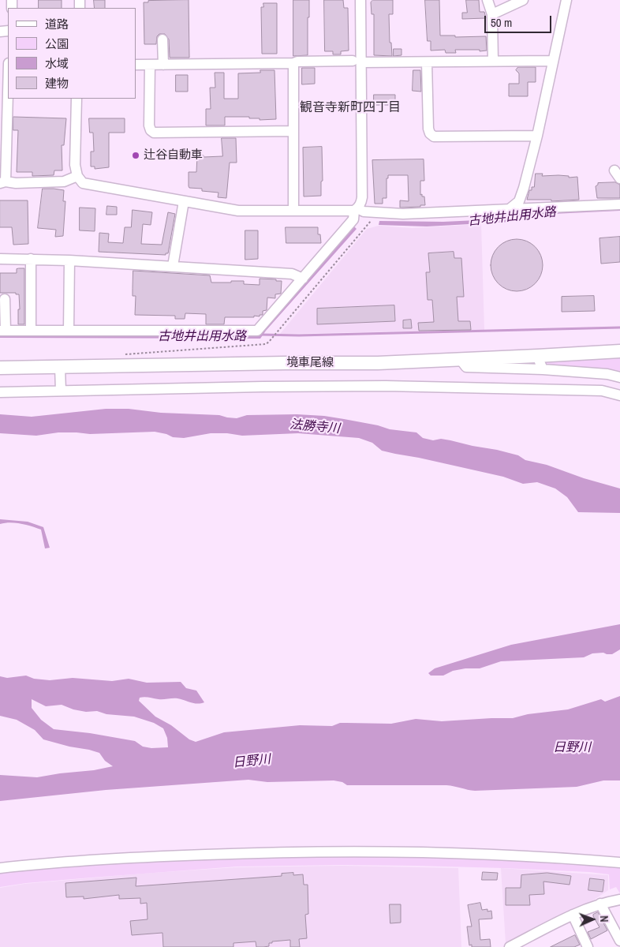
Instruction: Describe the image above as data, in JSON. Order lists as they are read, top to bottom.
{
  "streets": {
    "main road": ["境車尾線"]
  },
  "districts": ["観音寺新町四丁目"],
  "water": ["古地井出用水路", "法勝寺川", "日野川"],
  "places": ["辻谷自動車"],
  "legend": [
    "道路",
    "公園",
    "水域",
    "建物"
  ],
  "scale_bar": "50 m",
  "north": "right"
}
